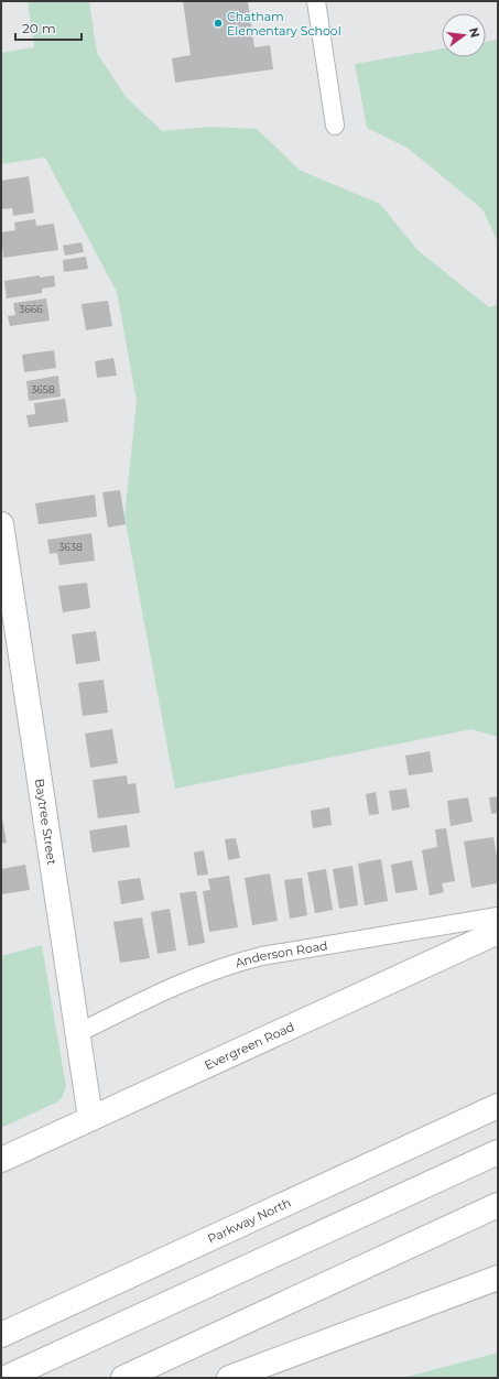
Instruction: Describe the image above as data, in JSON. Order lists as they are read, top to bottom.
{
  "streets": {
    "main road": ["Baytree Street", "Evergreen Road", "Parkway North"],
    "street": ["Anderson Road"]
  },
  "crossings": [
    ["Baytree Street", "Anderson Road"],
    ["Baytree Street", "Evergreen Road"]
  ],
  "places": ["Chatham Elementary School"],
  "house_numbers": ["3666", "3658", "3638"],
  "scale_bar": "20 m",
  "north": "right"
}
